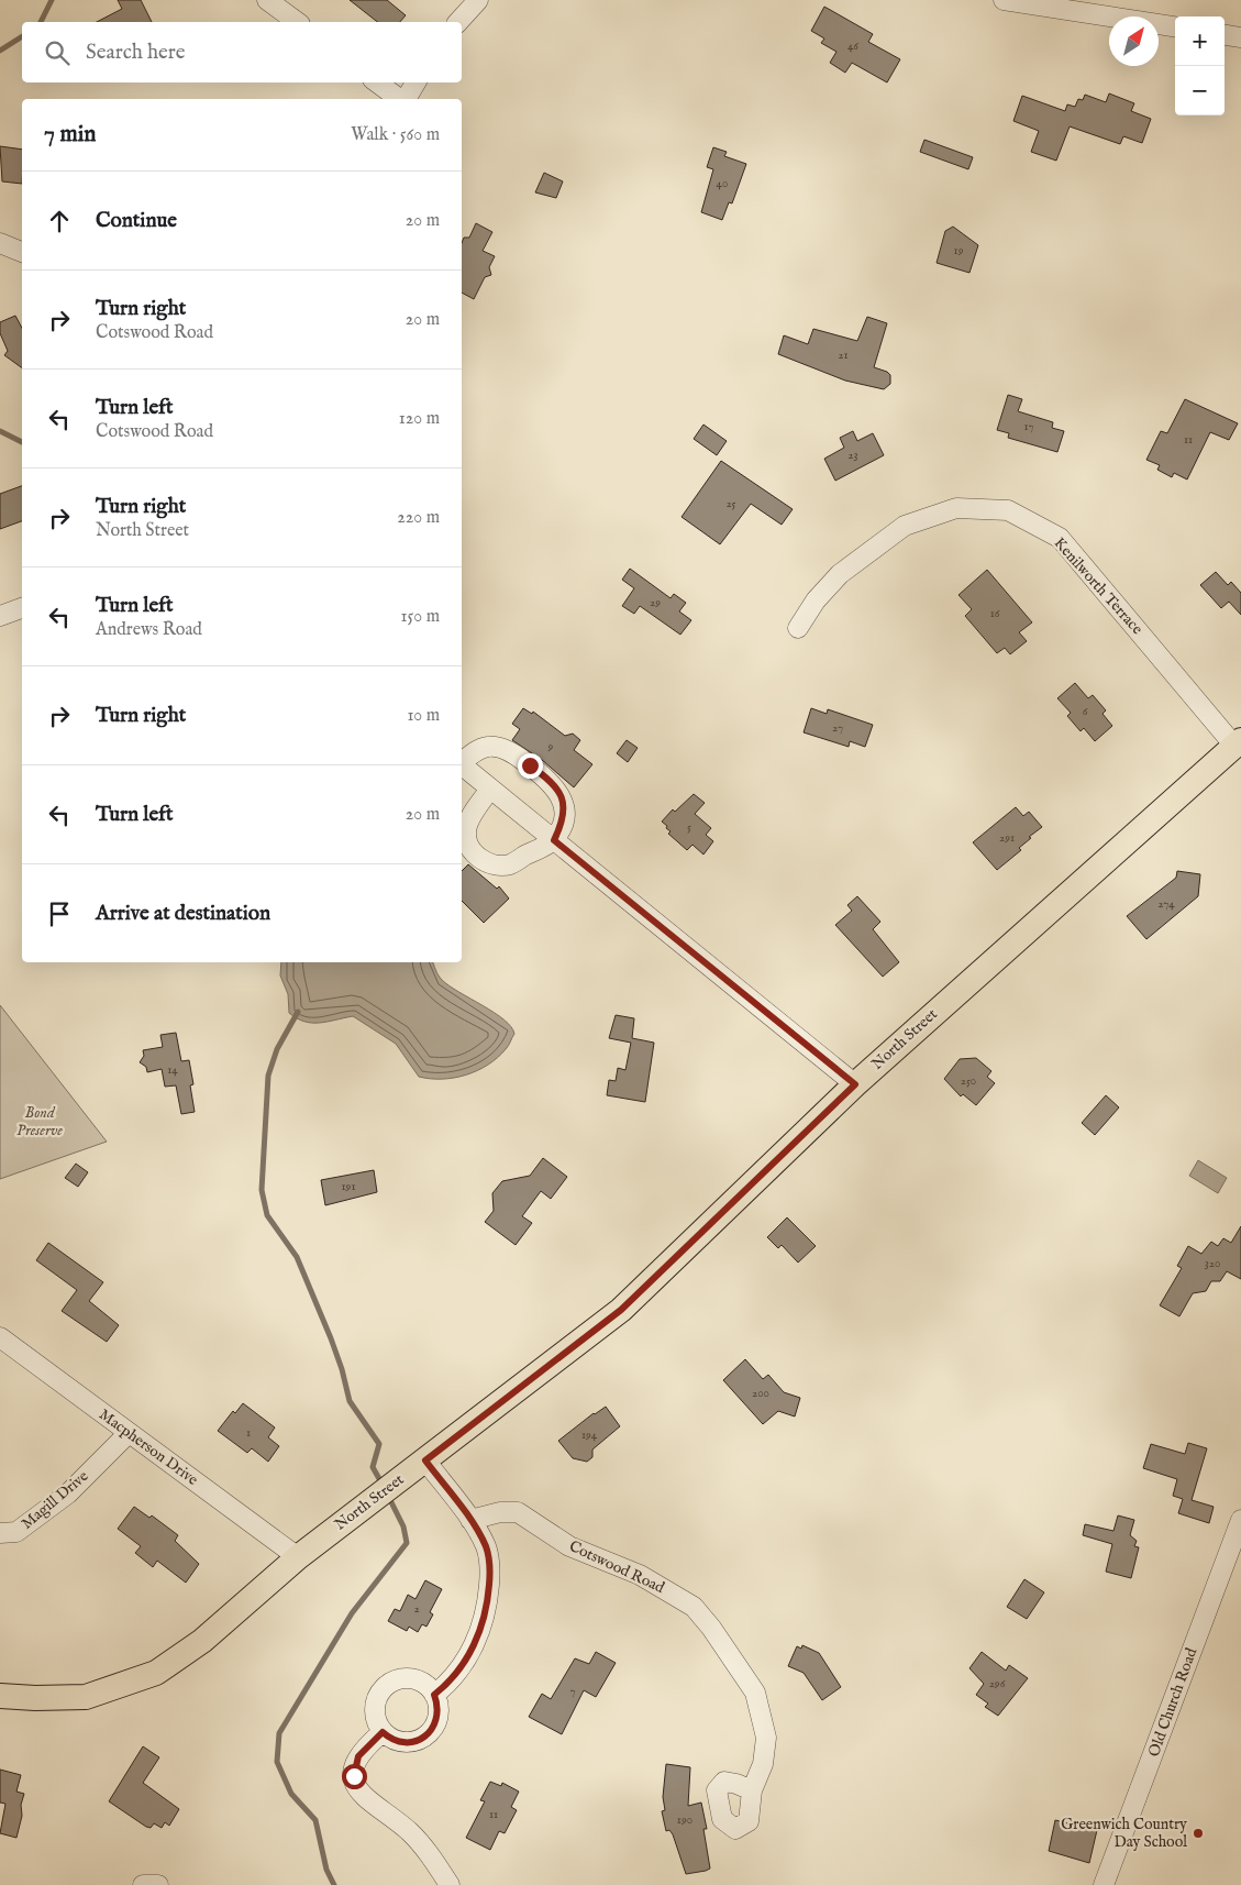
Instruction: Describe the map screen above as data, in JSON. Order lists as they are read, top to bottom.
{
  "streets": {
    "main road": ["North Street"],
    "street": [
      "Kenilworth Terrace",
      "Macpherson Drive",
      "Magill Drive",
      "Cotswood Road",
      "Old Church Road"
    ]
  },
  "crossings": [
    ["Kenilworth Terrace", "North Street"],
    ["North Street", "Macpherson Drive"],
    ["Macpherson Drive", "Magill Drive"]
  ],
  "parks": ["Bond Preserve"],
  "places": ["Greenwich Country Day School"],
  "house_numbers": [
    "46",
    "40",
    "19",
    "21",
    "17",
    "11",
    "23",
    "25",
    "29",
    "16",
    "6",
    "27",
    "9",
    "5",
    "291",
    "274",
    "14",
    "250",
    "191",
    "320",
    "200",
    "1",
    "194",
    "2",
    "296",
    "7",
    "11",
    "190"
  ],
  "north": "top right",
  "page": {
    "map_buttons": ["+", "−"],
    "search": "Search here",
    "heading": ["7 min", "Walk · 560 m"],
    "list": [
      ["Continue", "20 m"],
      ["Turn right", "Cotswood Road", "20 m"],
      ["Turn left", "Cotswood Road", "120 m"],
      ["Turn right", "North Street", "220 m"],
      ["Turn left", "Andrews Road", "150 m"],
      ["Turn right", "10 m"],
      ["Turn left", "20 m"],
      "Arrive at destination"
    ]
  }
}
